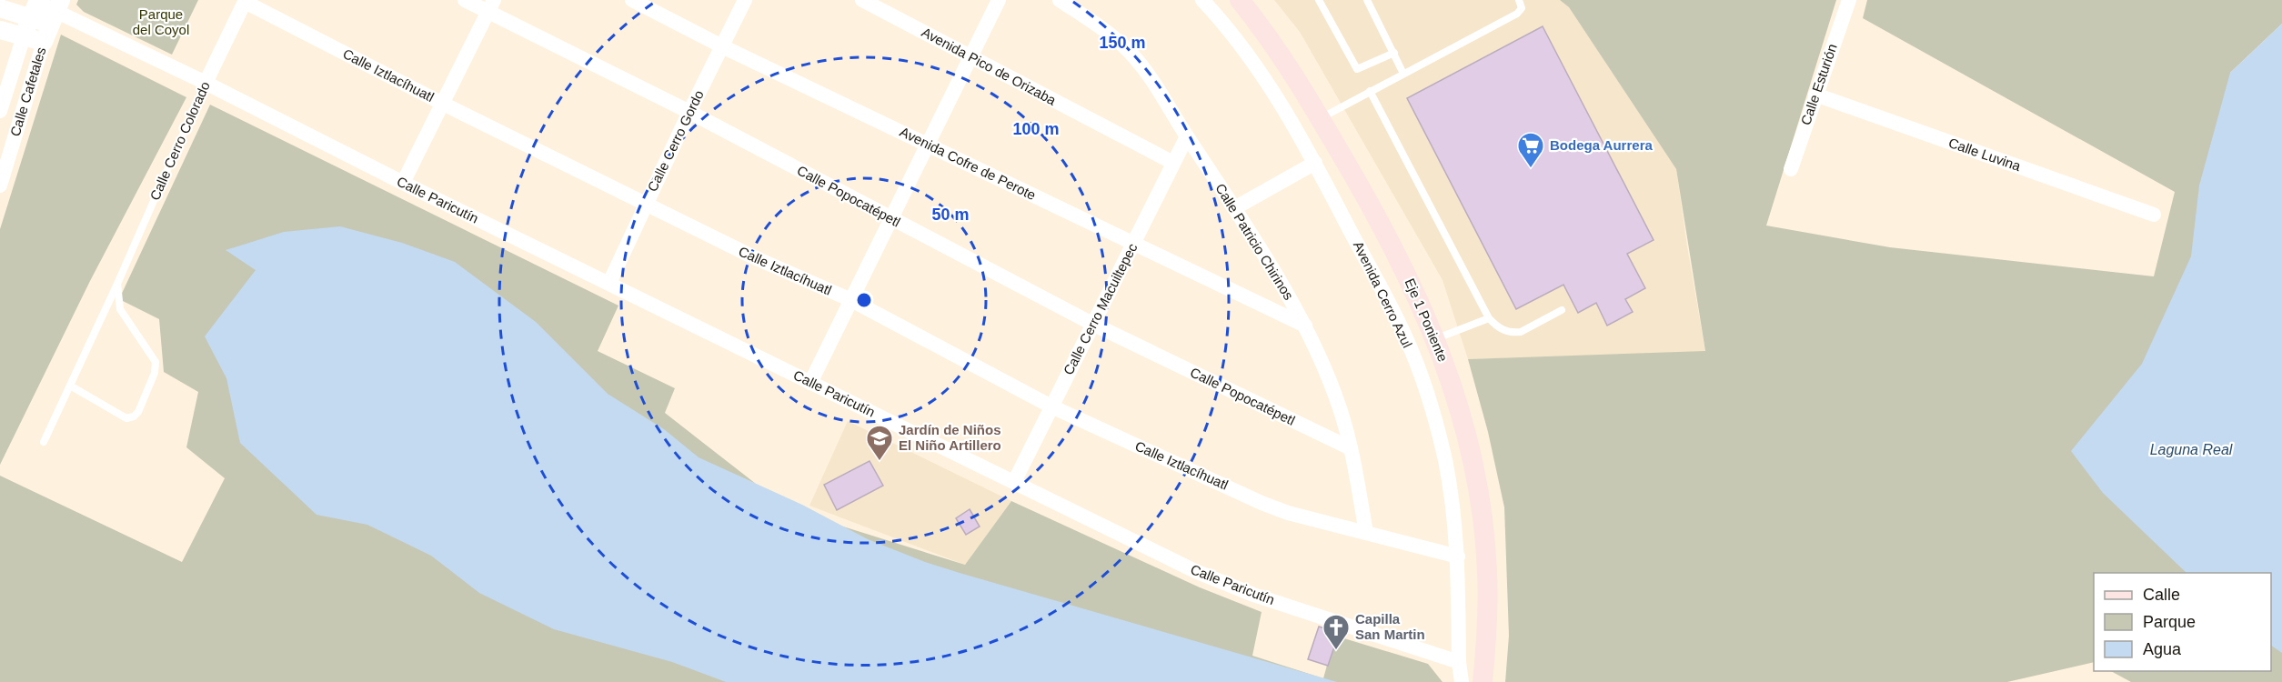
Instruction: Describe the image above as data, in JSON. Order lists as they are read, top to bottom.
{
  "streets": {
    "main road": ["Eje 1 Poniente"],
    "street": [
      "Avenida Pico de Orizaba",
      "Calle Iztlacíhuatl",
      "Calle Esturión",
      "Calle Cafetales",
      "Calle Cerro Colorado",
      "Calle Cerro Gordo",
      "Calle Luvina",
      "Avenida Cofre de Perote",
      "Calle Popocatépetl",
      "Calle Paricutín",
      "Calle Patricio Chirinos",
      "Avenida Cerro Azul",
      "Calle Cerro Macuiltepec"
    ]
  },
  "crossings": [
    ["Avenida Pico de Orizaba", "Calle Cerro Macuiltepec"],
    ["Calle Iztlacíhuatl", "Calle Cerro Colorado"],
    ["Calle Iztlacíhuatl", "Calle Cerro Gordo"],
    ["Calle Iztlacíhuatl", "Calle Patricio Chirinos"],
    ["Calle Iztlacíhuatl", "Avenida Cerro Azul"],
    ["Calle Iztlacíhuatl", "Calle Cerro Macuiltepec"],
    ["Calle Esturión", "Calle Luvina"],
    ["Calle Cafetales", "Calle Paricutín"],
    ["Calle Cerro Colorado", "Calle Paricutín"],
    ["Calle Cerro Gordo", "Avenida Cofre de Perote"],
    ["Calle Cerro Gordo", "Calle Popocatépetl"],
    ["Calle Cerro Gordo", "Calle Paricutín"],
    ["Avenida Cofre de Perote", "Calle Patricio Chirinos"],
    ["Avenida Cofre de Perote", "Calle Cerro Macuiltepec"],
    ["Calle Popocatépetl", "Calle Patricio Chirinos"],
    ["Calle Popocatépetl", "Calle Cerro Macuiltepec"],
    ["Calle Paricutín", "Avenida Cerro Azul"],
    ["Calle Paricutín", "Calle Cerro Macuiltepec"],
    ["Calle Patricio Chirinos", "Calle Cerro Macuiltepec"]
  ],
  "water": ["Laguna Real"],
  "parks": ["Parque del Coyol"],
  "places": {
    "supermarket": ["Bodega Aurrera"],
    "school or university": ["Jardín de Niños El Niño Artillero"],
    "church": ["Capilla San Martin"]
  },
  "legend": ["Calle", "Parque", "Agua"],
  "rings": ["150 m", "100 m", "50 m"]
}
